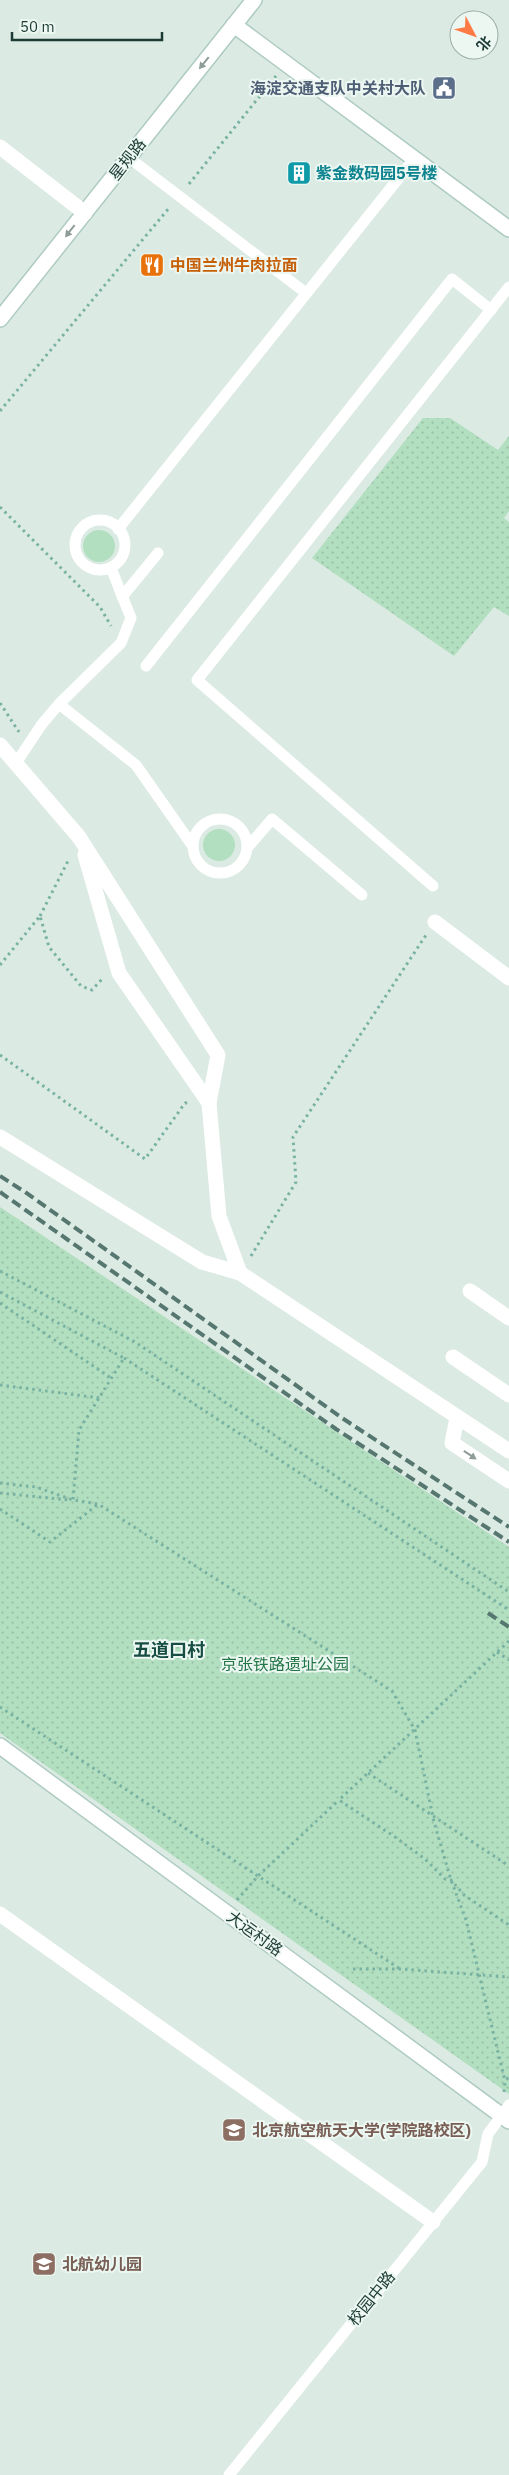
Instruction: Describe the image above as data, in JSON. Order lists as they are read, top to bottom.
{
  "streets": {
    "street": ["星规路", "大运村路"],
    "lane": ["校园中路"]
  },
  "crossings": [
    ["大运村路", "校园中路"]
  ],
  "one_way": ["星规路"],
  "districts": ["五道口村"],
  "parks": ["京张铁路遗址公园"],
  "places": {
    "public building": ["海淀交通支队中关村大队"],
    "building": ["紫金数码园5号楼"],
    "restaurant": ["中国兰州牛肉拉面"],
    "school or university": ["北京航空航天大学(学院路校区)", "北航幼儿园"]
  },
  "scale_bar": "50 m",
  "north": "bottom right"
}
